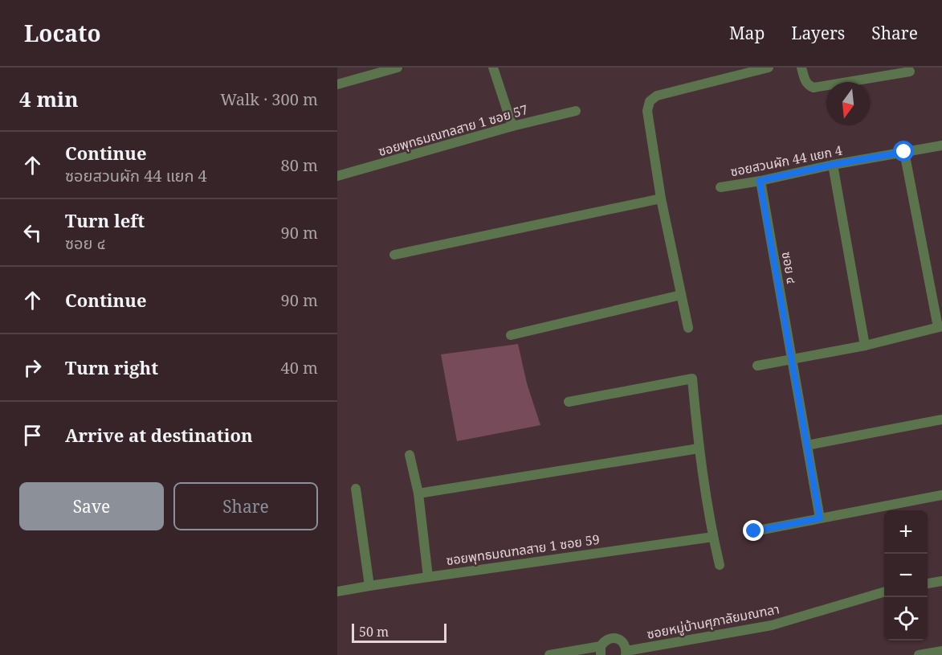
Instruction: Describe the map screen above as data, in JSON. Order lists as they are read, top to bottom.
{
  "streets": {
    "street": [
      "ซอยพุทธมณฑลสาย 1 ซอย 57",
      "ซอยสวนผัก 44 แยก 4",
      "ซอย ๔",
      "ซอยพุทธมณฑลสาย 1 ซอย 59",
      "ซอยหมู่บ้านศุภาลัยมณฑลา"
    ]
  },
  "crossings": [
    ["ซอยสวนผัก 44 แยก 4", "ซอย ๔"]
  ],
  "scale_bar": "50 m",
  "north": "bottom",
  "page": {
    "header": "Locato",
    "nav": ["Map", "Layers", "Share"],
    "heading": ["4 min", "Walk · 300 m"],
    "list": [
      ["Continue", "ซอยสวนผัก 44 แยก 4", "80 m"],
      ["Turn left", "ซอย ๔", "90 m"],
      ["Continue", "90 m"],
      ["Turn right", "40 m"],
      "Arrive at destination"
    ],
    "buttons": ["Save", "Share"],
    "map_buttons": ["+", "−"],
    "scale": "50 m"
  }
}
